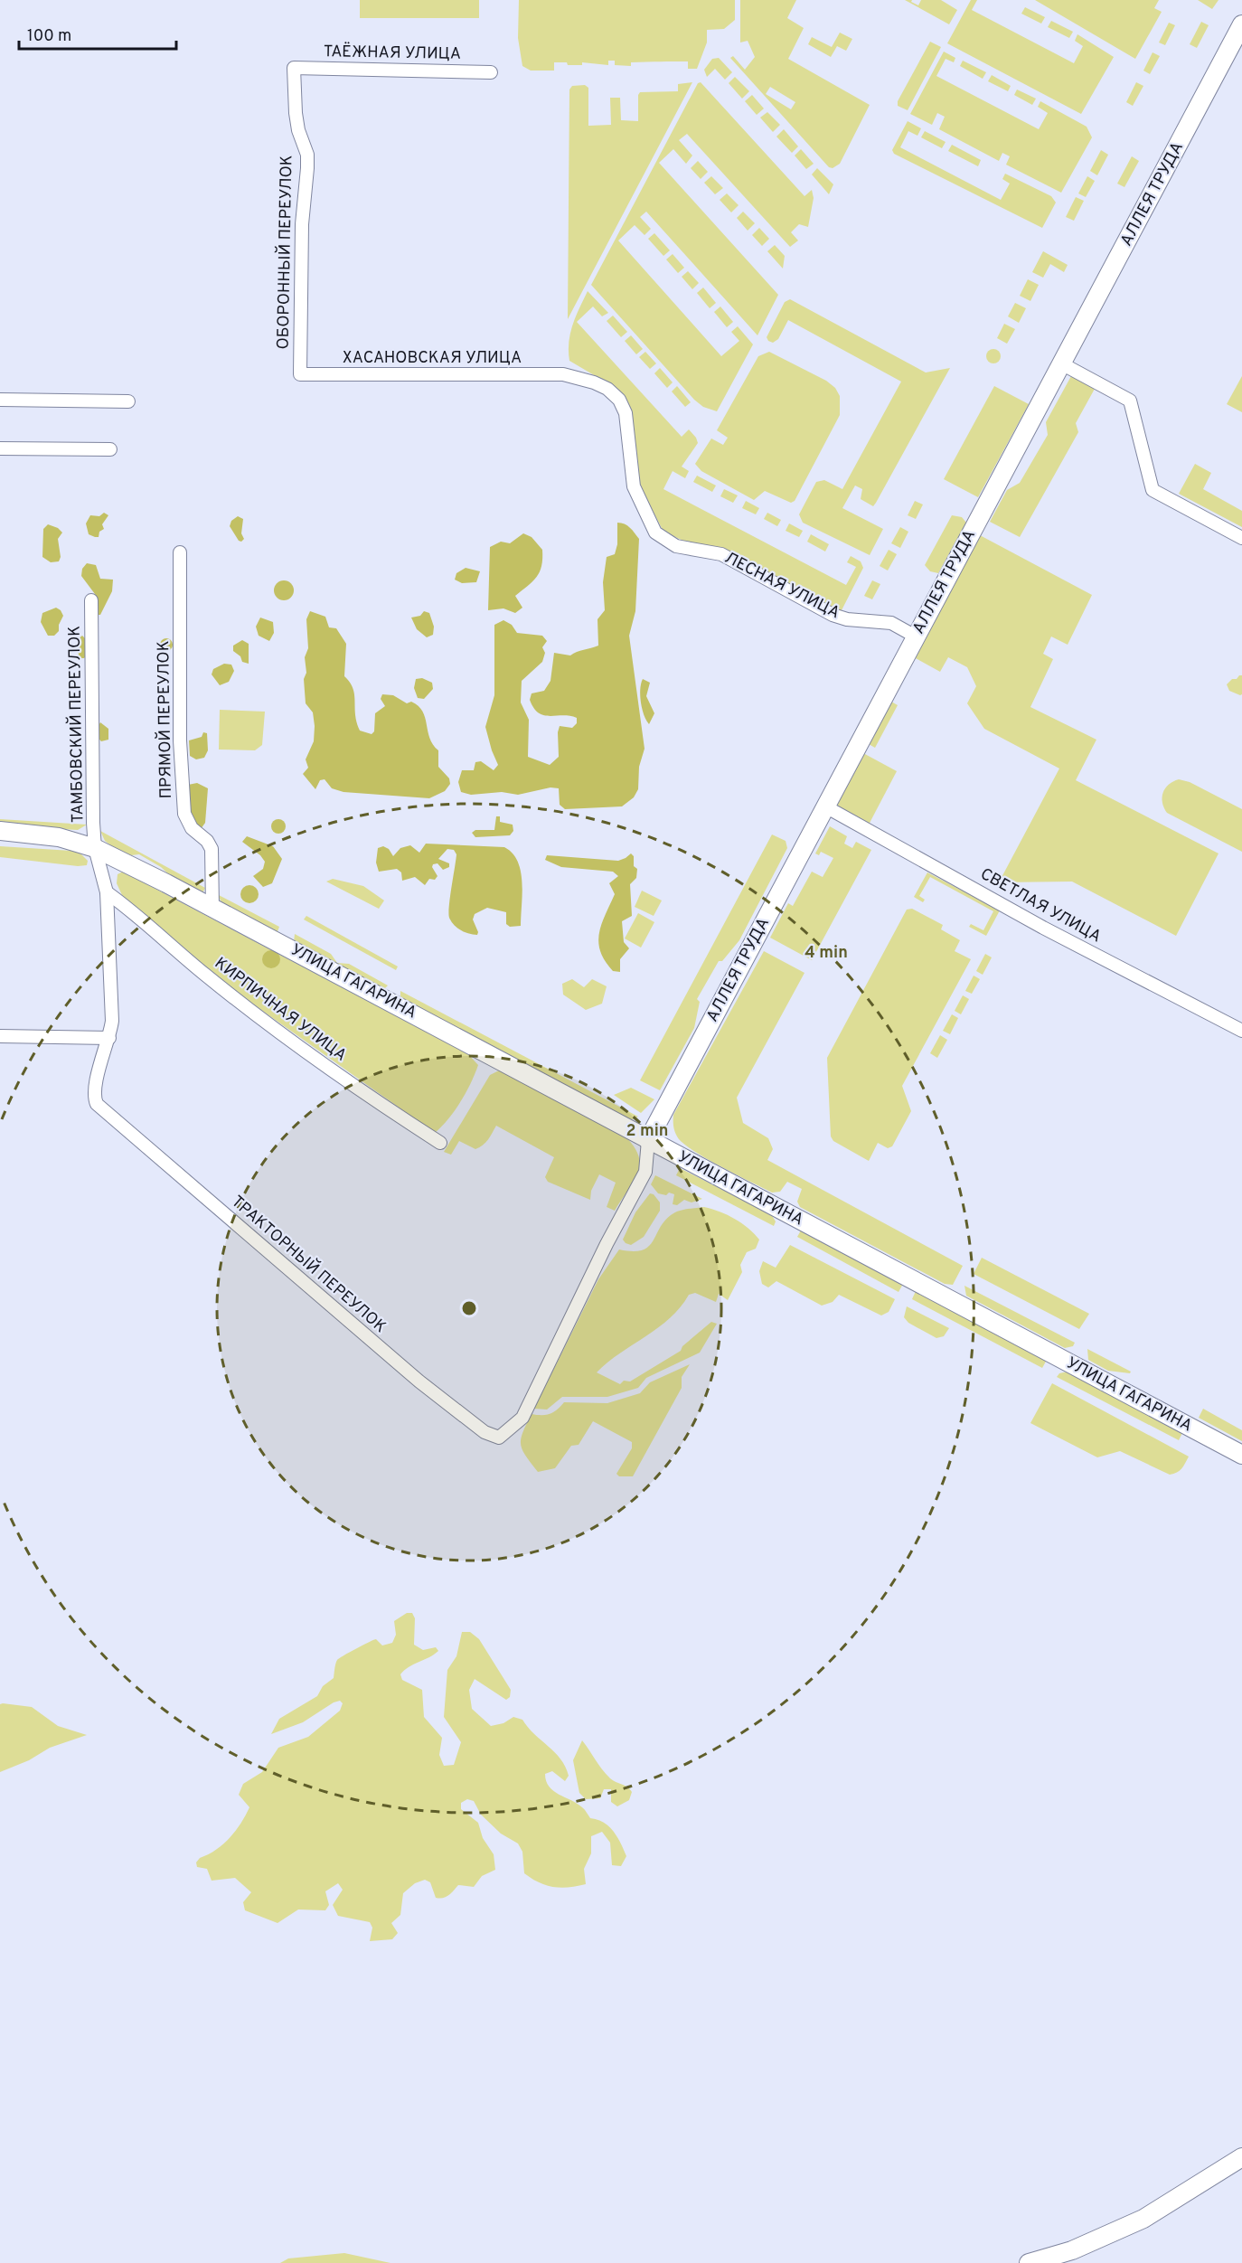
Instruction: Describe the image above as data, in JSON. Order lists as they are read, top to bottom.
{
  "streets": {
    "street": [
      "ТАЁЖНАЯ УЛИЦА",
      "АЛЛЕЯ ТРУДА",
      "ОБОРОННЫЙ ПЕРЕУЛОК",
      "ХАСАНОВСКАЯ УЛИЦА",
      "ЛЕСНАЯ УЛИЦА",
      "ПРЯМОЙ ПЕРЕУЛОК",
      "ТАМБОВСКИЙ ПЕРЕУЛОК",
      "СВЕТЛАЯ УЛИЦА",
      "УЛИЦА ГАГАРИНА",
      "КИРПИЧНАЯ УЛИЦА",
      "ТРАКТОРНЫЙ ПЕРЕУЛОК"
    ]
  },
  "crossings": [
    ["ТАЁЖНАЯ УЛИЦА", "ОБОРОННЫЙ ПЕРЕУЛОК"],
    ["АЛЛЕЯ ТРУДА", "ЛЕСНАЯ УЛИЦА"],
    ["АЛЛЕЯ ТРУДА", "СВЕТЛАЯ УЛИЦА"],
    ["АЛЛЕЯ ТРУДА", "УЛИЦА ГАГАРИНА"],
    ["АЛЛЕЯ ТРУДА", "ТРАКТОРНЫЙ ПЕРЕУЛОК"],
    ["ОБОРОННЫЙ ПЕРЕУЛОК", "ХАСАНОВСКАЯ УЛИЦА"],
    ["ХАСАНОВСКАЯ УЛИЦА", "ЛЕСНАЯ УЛИЦА"],
    ["ПРЯМОЙ ПЕРЕУЛОК", "УЛИЦА ГАГАРИНА"],
    ["ТАМБОВСКИЙ ПЕРЕУЛОК", "УЛИЦА ГАГАРИНА"],
    ["ТАМБОВСКИЙ ПЕРЕУЛОК", "КИРПИЧНАЯ УЛИЦА"],
    ["ТАМБОВСКИЙ ПЕРЕУЛОК", "ТРАКТОРНЫЙ ПЕРЕУЛОК"],
    ["УЛИЦА ГАГАРИНА", "ТРАКТОРНЫЙ ПЕРЕУЛОК"]
  ],
  "scale_bar": "100 m",
  "rings": ["4 min", "2 min"]
}
